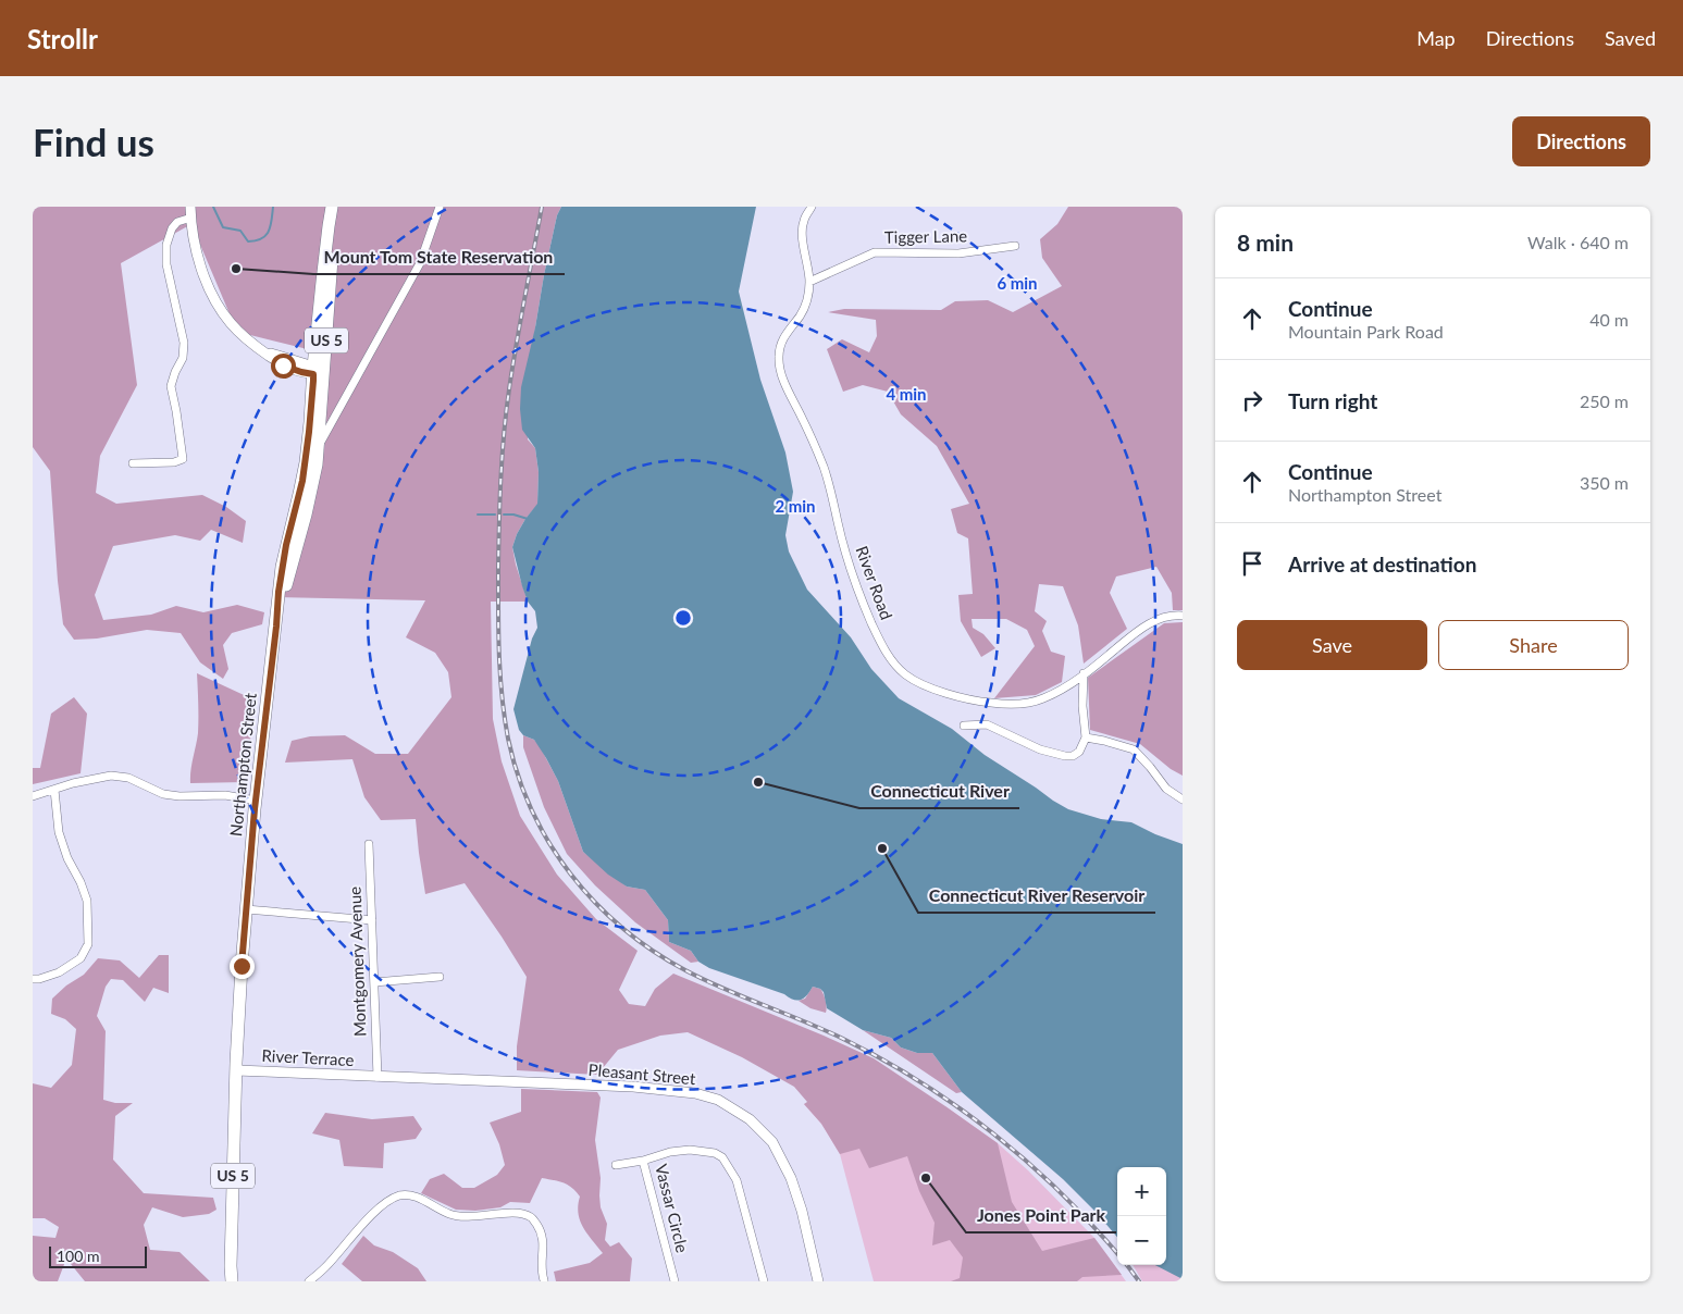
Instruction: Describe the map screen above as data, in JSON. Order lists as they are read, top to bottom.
{
  "streets": {
    "main road": ["US 5", "Northampton Street"],
    "street": [
      "Tigger Lane",
      "River Road",
      "Montgomery Avenue",
      "River Terrace",
      "Pleasant Street",
      "Vassar Circle"
    ]
  },
  "crossings": [
    ["Tigger Lane", "River Road"],
    ["US 5", "Northampton Street"],
    ["US 5", "River Terrace"],
    ["Northampton Street", "River Terrace"],
    ["Montgomery Avenue", "River Terrace"],
    ["Montgomery Avenue", "Pleasant Street"],
    ["River Terrace", "Pleasant Street"]
  ],
  "places": [
    "Mount Tom State Reservation",
    "Connecticut River",
    "Connecticut River Reservoir",
    "Jones Point Park"
  ],
  "scale_bar": "100 m",
  "page": {
    "header": "Strollr",
    "nav": ["Map", "Directions", "Saved"],
    "buttons": [
      "Directions",
      ["Save", "Share"]
    ],
    "title": "Find us",
    "heading": ["8 min", "Walk · 640 m"],
    "list": [
      ["Continue", "Mountain Park Road", "40 m"],
      ["Turn right", "250 m"],
      ["Continue", "Northampton Street", "350 m"],
      "Arrive at destination"
    ],
    "map_buttons": ["+", "−"],
    "scale": "100 m"
  },
  "rings": ["6 min", "4 min", "2 min"]
}
